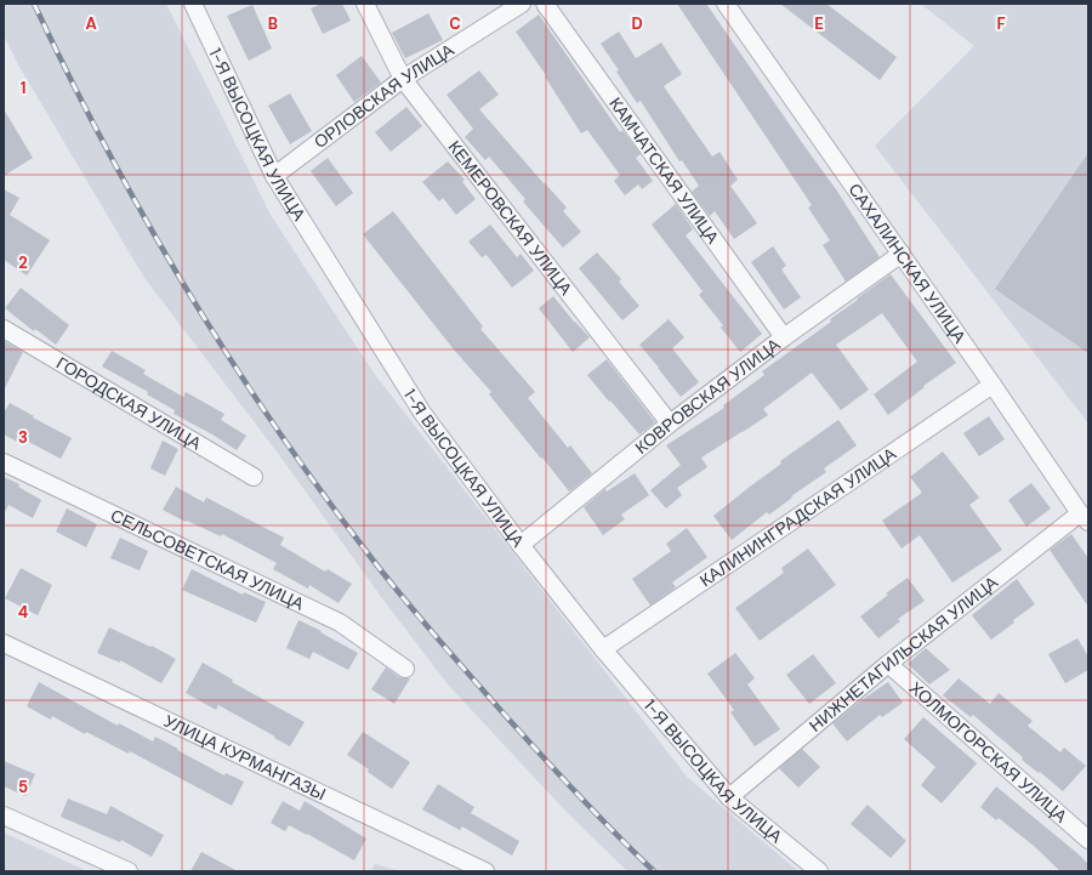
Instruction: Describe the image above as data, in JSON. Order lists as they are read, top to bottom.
{
  "streets": {
    "street": [
      "ОРЛОВСКАЯ УЛИЦА",
      "1-Я ВЫСОЦКАЯ УЛИЦА",
      "КАМЧАТСКАЯ УЛИЦА",
      "КЕМЕРОВСКАЯ УЛИЦА",
      "САХАЛИНСКАЯ УЛИЦА",
      "КОВРОВСКАЯ УЛИЦА",
      "ГОРОДСКАЯ УЛИЦА",
      "КАЛИНИНГРАДСКАЯ УЛИЦА",
      "СЕЛЬСОВЕТСКАЯ УЛИЦА",
      "НИЖНЕТАГИЛЬСКАЯ УЛИЦА",
      "ХОЛМОГОРСКАЯ УЛИЦА",
      "УЛИЦА КУРМАНГАЗЫ"
    ]
  },
  "crossings": [
    ["ОРЛОВСКАЯ УЛИЦА", "1-Я ВЫСОЦКАЯ УЛИЦА"],
    ["ОРЛОВСКАЯ УЛИЦА", "КЕМЕРОВСКАЯ УЛИЦА"],
    ["1-Я ВЫСОЦКАЯ УЛИЦА", "КОВРОВСКАЯ УЛИЦА"],
    ["1-Я ВЫСОЦКАЯ УЛИЦА", "КАЛИНИНГРАДСКАЯ УЛИЦА"],
    ["1-Я ВЫСОЦКАЯ УЛИЦА", "НИЖНЕТАГИЛЬСКАЯ УЛИЦА"],
    ["КАМЧАТСКАЯ УЛИЦА", "КОВРОВСКАЯ УЛИЦА"],
    ["КЕМЕРОВСКАЯ УЛИЦА", "КОВРОВСКАЯ УЛИЦА"],
    ["САХАЛИНСКАЯ УЛИЦА", "КОВРОВСКАЯ УЛИЦА"],
    ["САХАЛИНСКАЯ УЛИЦА", "КАЛИНИНГРАДСКАЯ УЛИЦА"],
    ["САХАЛИНСКАЯ УЛИЦА", "НИЖНЕТАГИЛЬСКАЯ УЛИЦА"],
    ["НИЖНЕТАГИЛЬСКАЯ УЛИЦА", "ХОЛМОГОРСКАЯ УЛИЦА"]
  ],
  "grid": {
    "columns": [
      "A",
      "B",
      "C",
      "D",
      "E",
      "F"
    ],
    "rows": [
      "1",
      "2",
      "3",
      "4",
      "5"
    ]
  }
}
